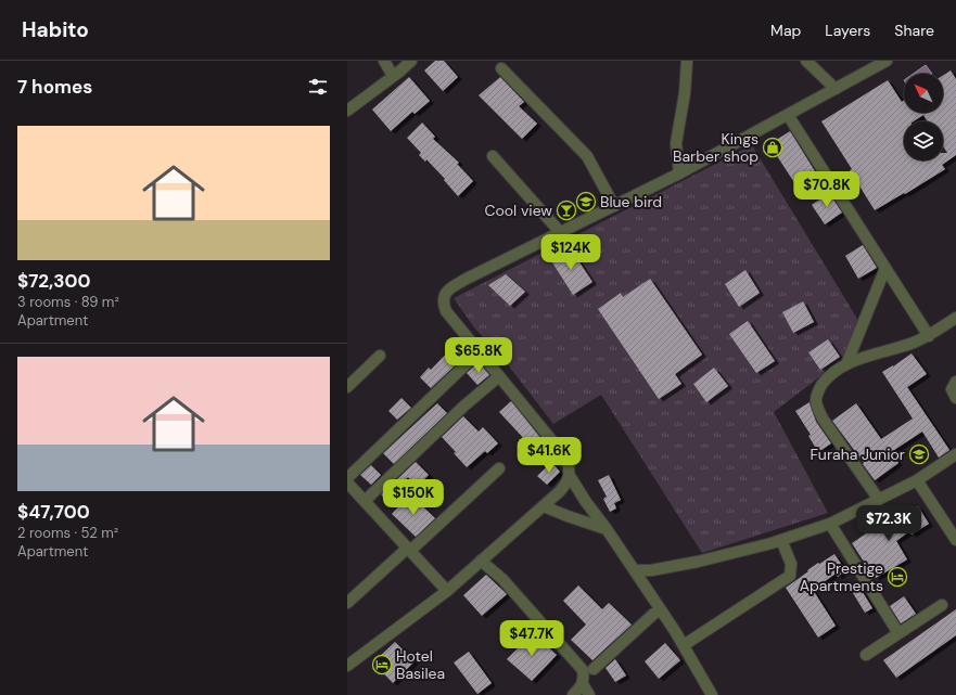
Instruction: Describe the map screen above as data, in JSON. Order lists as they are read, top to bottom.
{
  "places": {
    "shop": ["Kings Barber shop"],
    "school or university": ["Blue bird", "Furaha Junior"],
    "bar": ["Cool view"],
    "hotel": ["Prestige Apartments", "Hotel Basilea"]
  },
  "north": "top left",
  "page": {
    "header": "Habito",
    "nav": ["Map", "Layers", "Share"],
    "heading": "7 homes",
    "list": [
      {
        "name": "$72,300",
        "note": "3 rooms · 89 m² · Apartment"
      },
      {
        "name": "$47,700",
        "note": "2 rooms · 52 m² · Apartment"
      }
    ],
    "price": [
      "$70.8K",
      "$124K",
      "$65.8K",
      "$41.6K",
      "$150K",
      "$72.3K",
      "$47.7K"
    ]
  }
}
